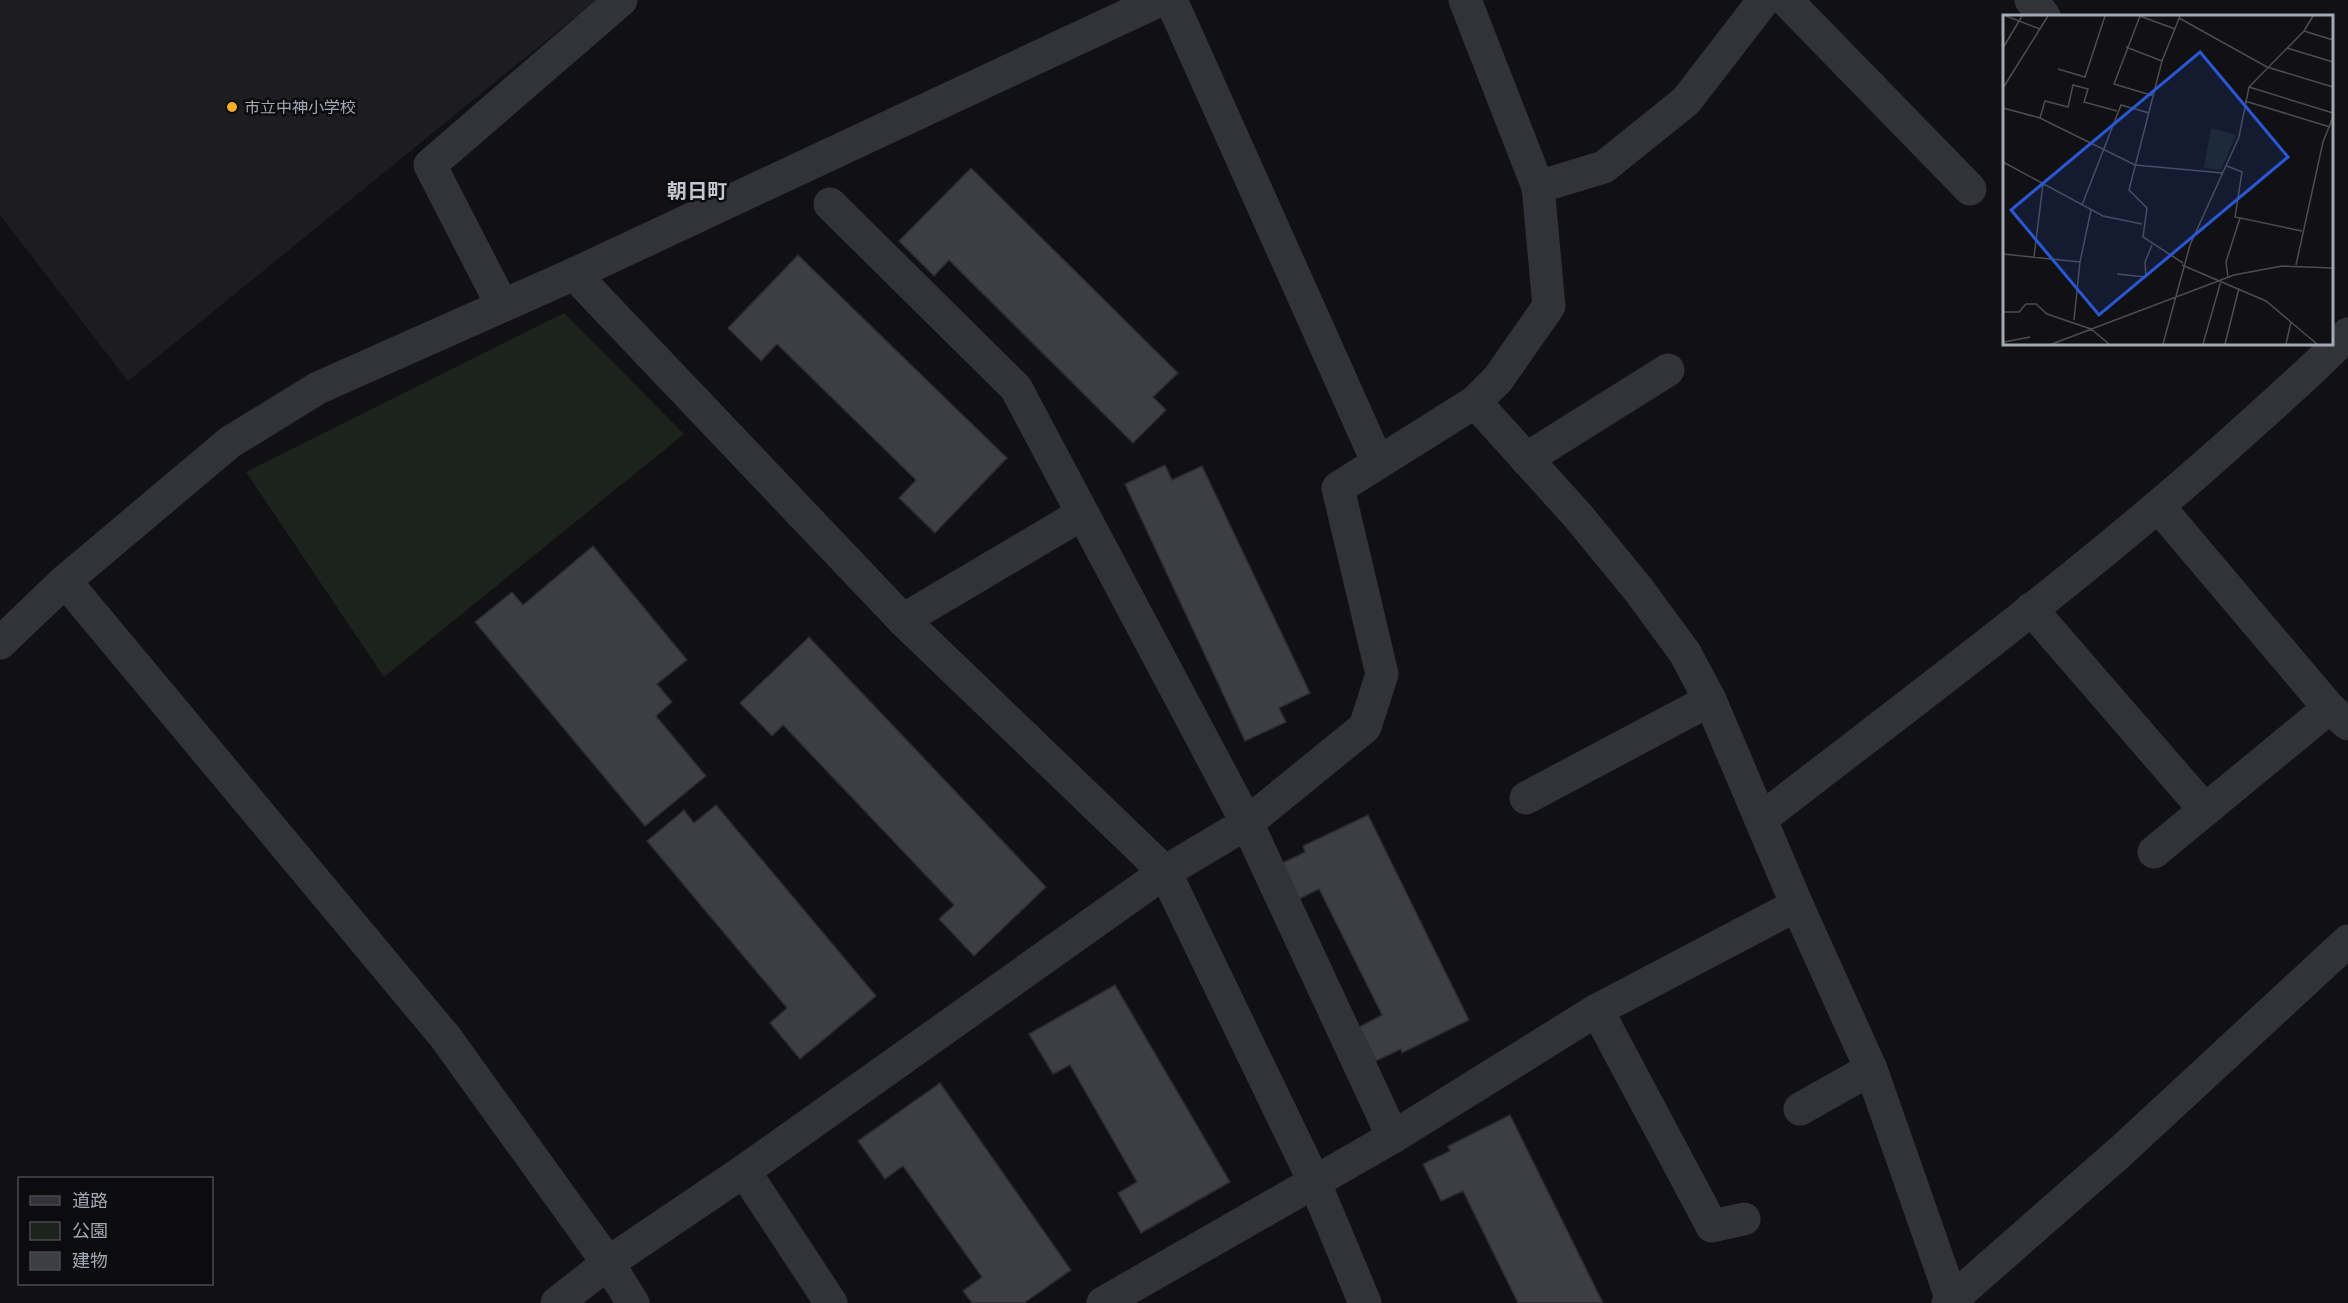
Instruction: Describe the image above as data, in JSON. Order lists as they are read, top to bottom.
{
  "districts": ["朝日町"],
  "places": ["市立中神小学校"],
  "legend": ["道路", "公園", "建物"]
}
